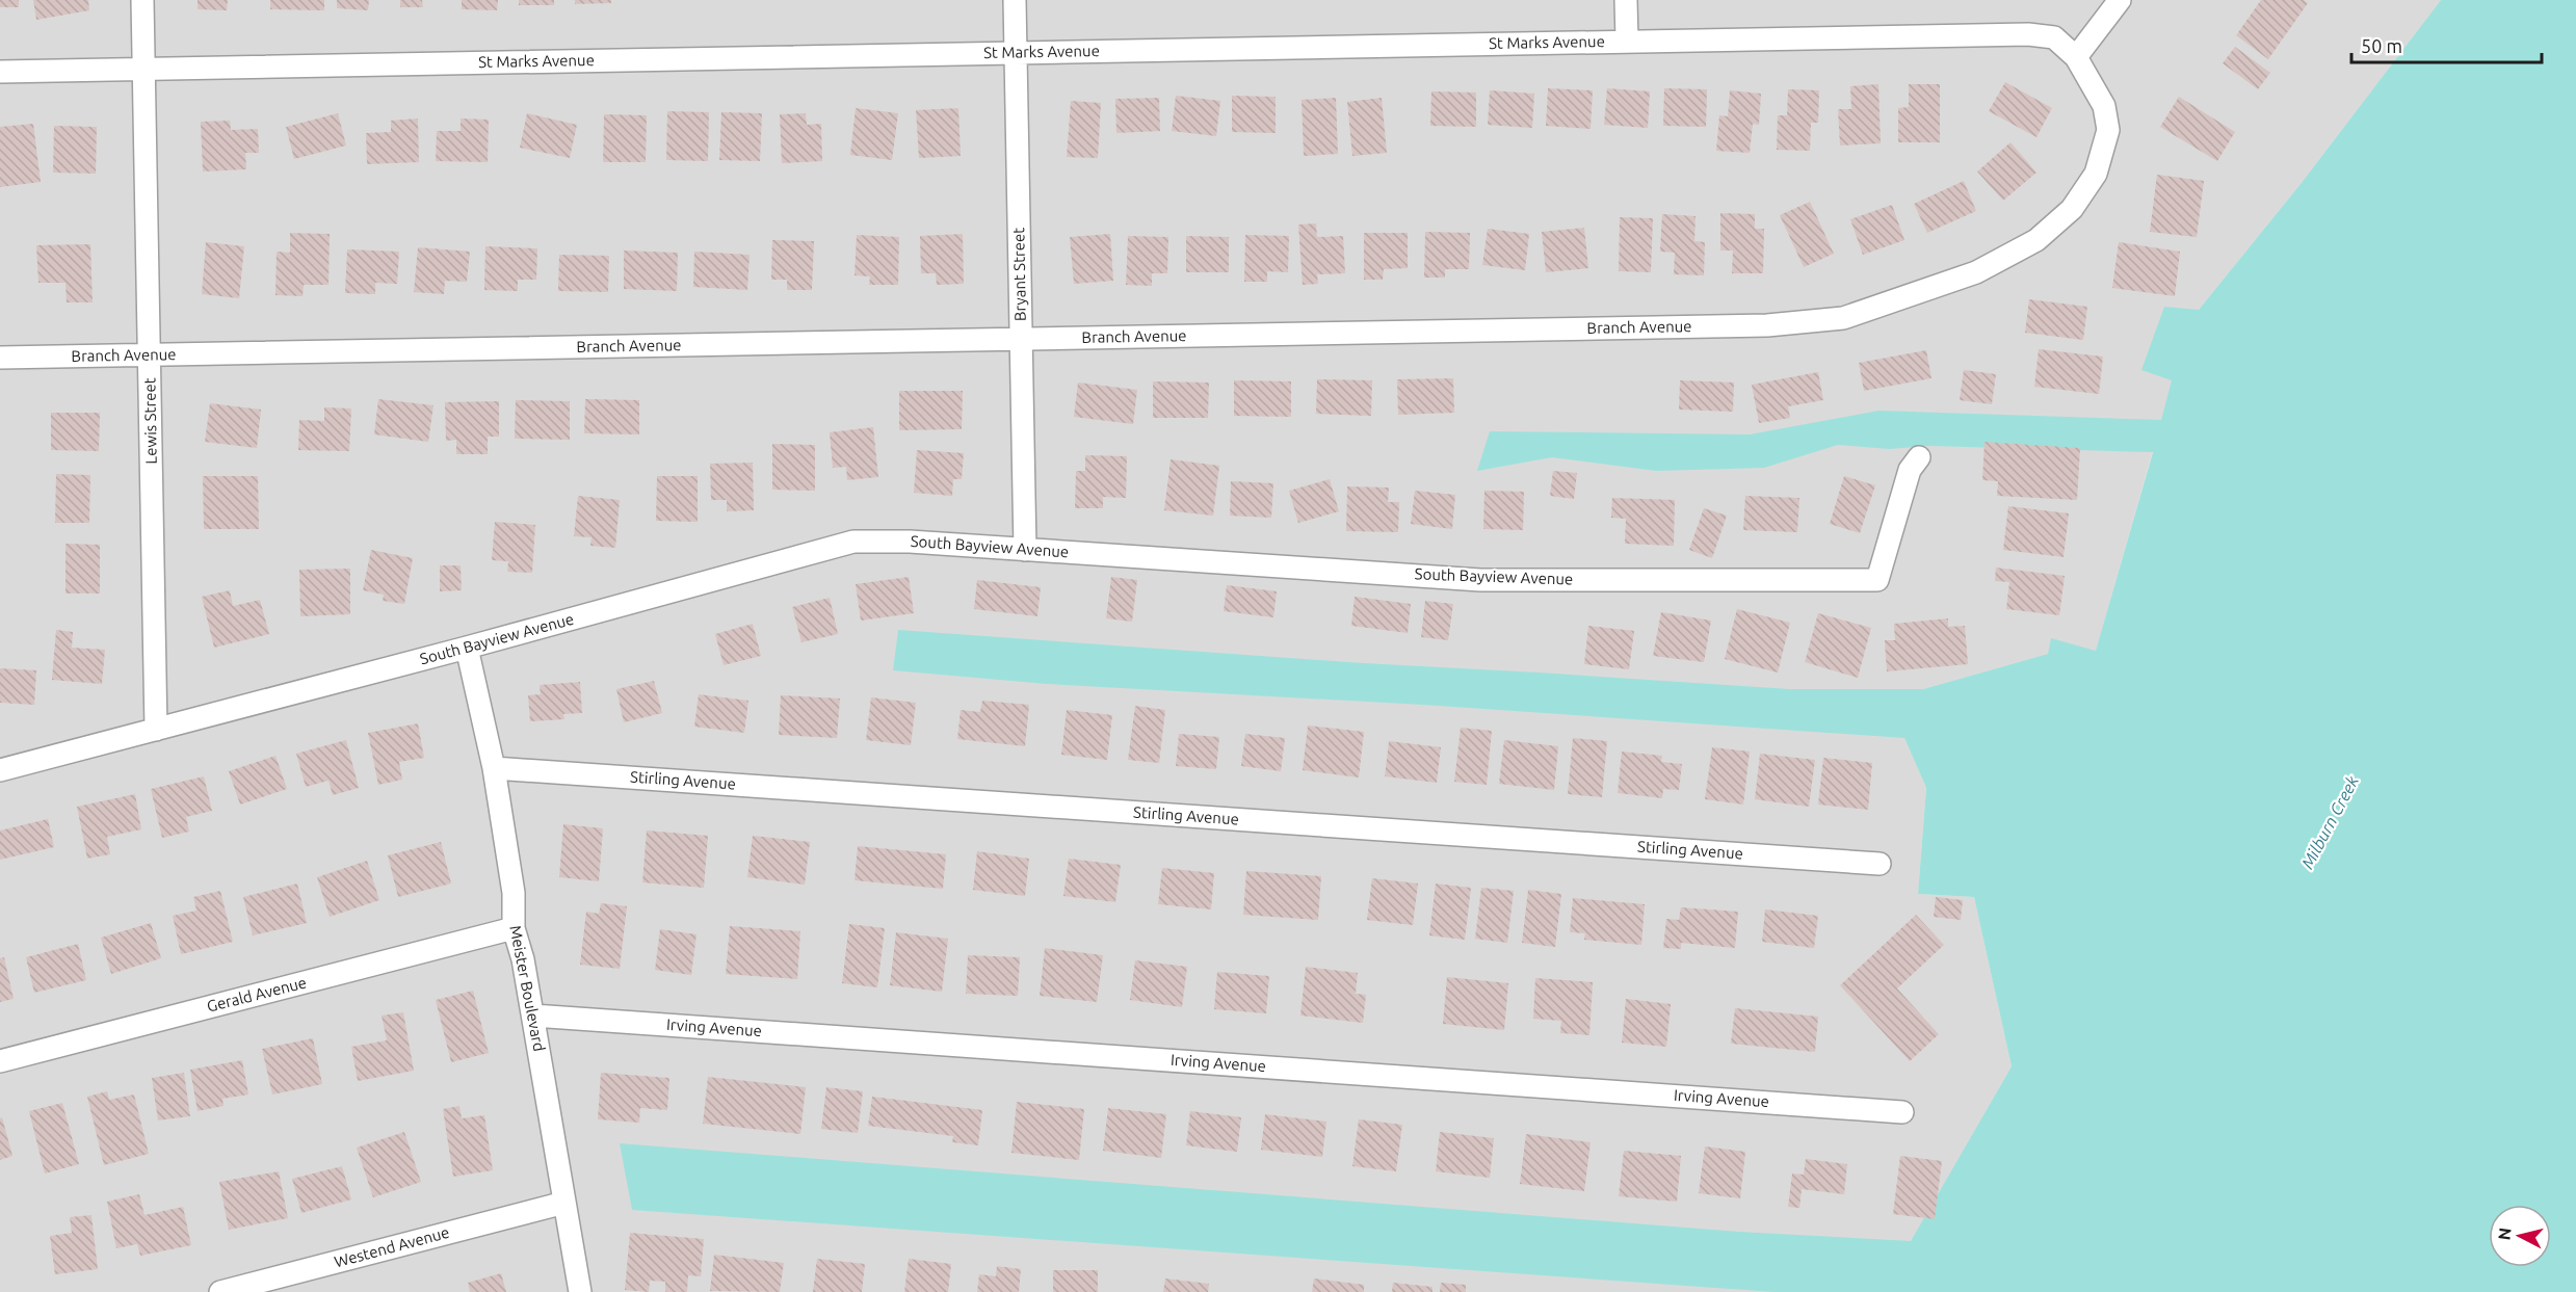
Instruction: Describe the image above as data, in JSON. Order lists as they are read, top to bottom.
{
  "streets": {
    "street": [
      "St Marks Avenue",
      "Bryant Street",
      "Branch Avenue",
      "Lewis Street",
      "South Bayview Avenue",
      "Stirling Avenue",
      "Meister Boulevard",
      "Gerald Avenue",
      "Irving Avenue",
      "Westend Avenue"
    ]
  },
  "crossings": [
    ["St Marks Avenue", "Bryant Street"],
    ["St Marks Avenue", "Branch Avenue"],
    ["St Marks Avenue", "Lewis Street"],
    ["Bryant Street", "Branch Avenue"],
    ["Bryant Street", "South Bayview Avenue"],
    ["Branch Avenue", "Lewis Street"],
    ["Lewis Street", "South Bayview Avenue"],
    ["South Bayview Avenue", "Meister Boulevard"],
    ["Stirling Avenue", "Meister Boulevard"],
    ["Meister Boulevard", "Gerald Avenue"],
    ["Meister Boulevard", "Irving Avenue"],
    ["Meister Boulevard", "Westend Avenue"]
  ],
  "water": ["Milburn Creek"],
  "scale_bar": "50 m",
  "north": "left"
}
